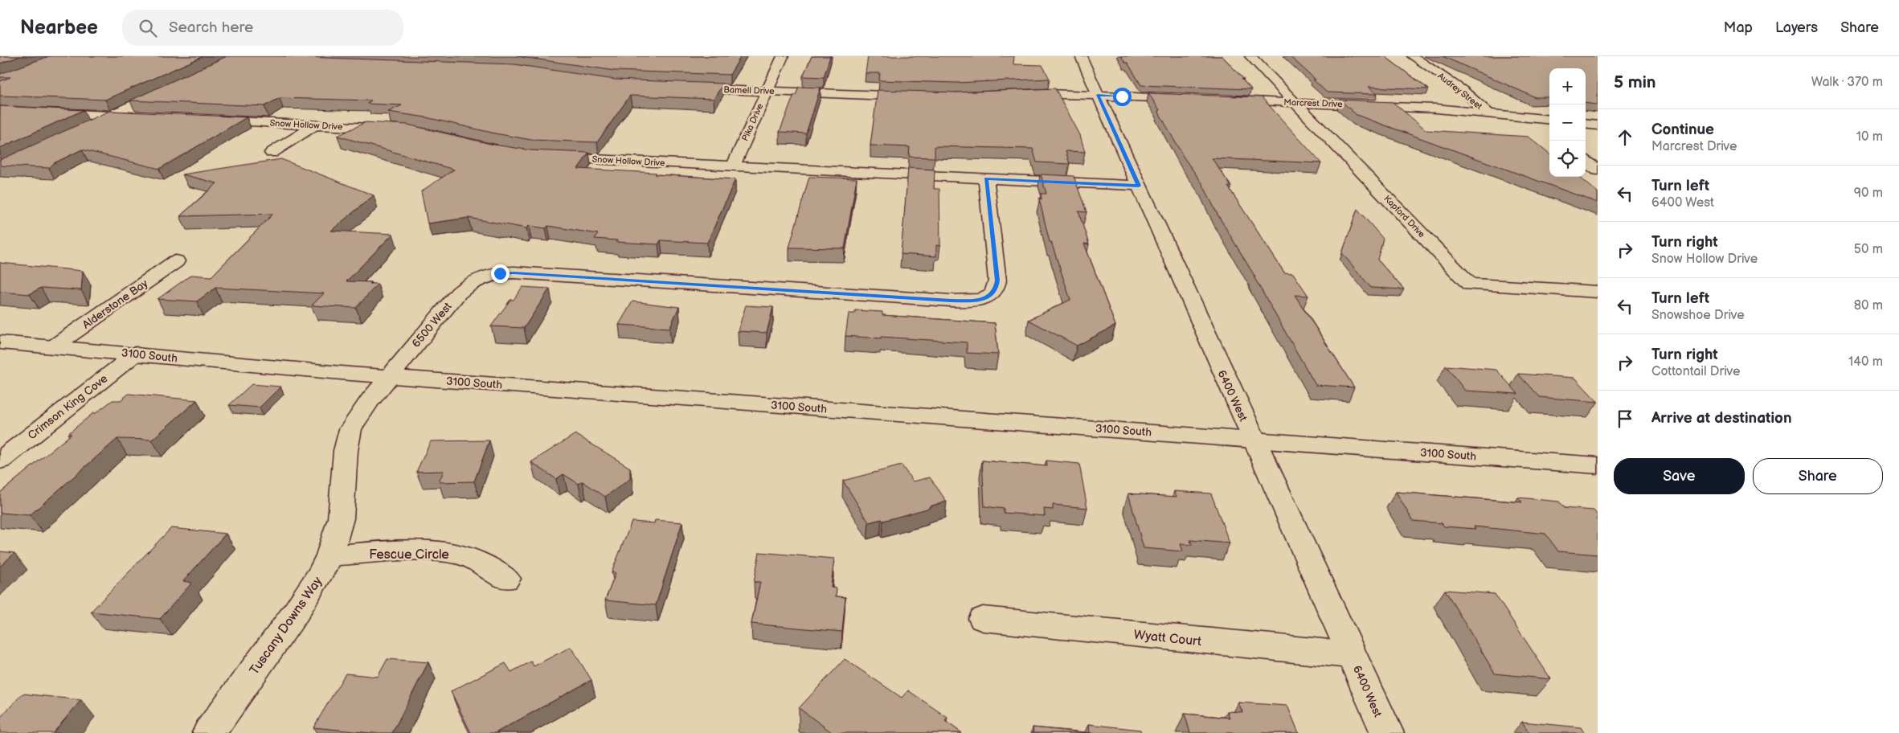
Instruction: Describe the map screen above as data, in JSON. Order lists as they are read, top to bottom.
{
  "streets": {
    "street": [
      "Bamell Drive",
      "Audrey Street",
      "Marcrest Drive",
      "Pika Drive",
      "Snow Hollow Drive",
      "Kapford Drive",
      "Alderstone Bay",
      "6500 West",
      "3100 South",
      "6400 West",
      "Crimson King Cove",
      "Fescue Circle",
      "Tuscany Downs Way",
      "Wyatt Court"
    ]
  },
  "crossings": [
    ["Bamell Drive", "Pika Drive"],
    ["Audrey Street", "Marcrest Drive"],
    ["Marcrest Drive", "Kapford Drive"],
    ["Pika Drive", "Snow Hollow Drive"],
    ["Snow Hollow Drive", "6500 West"],
    ["Snow Hollow Drive", "6400 West"],
    ["Alderstone Bay", "3100 South"],
    ["6500 West", "3100 South"],
    ["6500 West", "Tuscany Downs Way"],
    ["3100 South", "6400 West"],
    ["3100 South", "Crimson King Cove"],
    ["3100 South", "Tuscany Downs Way"],
    ["6400 West", "Wyatt Court"],
    ["Fescue Circle", "Tuscany Downs Way"]
  ],
  "page": {
    "header": "Nearbee",
    "search": "Search here",
    "nav": ["Map", "Layers", "Share"],
    "heading": ["5 min", "Walk · 370 m"],
    "map_buttons": ["+", "−"],
    "list": [
      ["Continue", "Marcrest Drive", "10 m"],
      ["Turn left", "6400 West", "90 m"],
      ["Turn right", "Snow Hollow Drive", "50 m"],
      ["Turn left", "Snowshoe Drive", "80 m"],
      ["Turn right", "Cottontail Drive", "140 m"],
      "Arrive at destination"
    ],
    "buttons": ["Save", "Share"]
  }
}
